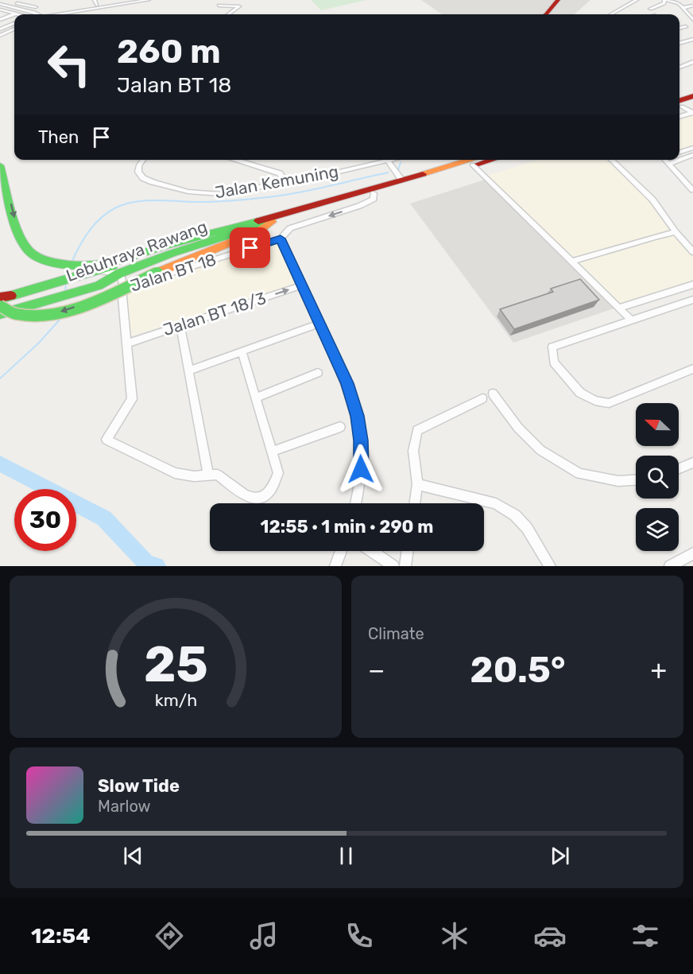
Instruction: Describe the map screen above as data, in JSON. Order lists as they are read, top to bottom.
{
  "streets": {
    "main road": ["Lebuhraya Rawang"],
    "street": ["Jalan Kemuning", "Jalan BT 18", "Jalan BT 18/3"]
  },
  "north": "left",
  "page": {
    "turn": ["260 m", "Jalan BT 18"],
    "then": "Then",
    "limit": "30",
    "trip": "12:55 · 1 min · 290 m",
    "tile": "Climate",
    "heat": ["−", "20.5°", "+"],
    "song": ["Slow Tide", "Marlow"],
    "tabs": "12:54",
    "gauge": ["25", "km/h"]
  }
}
